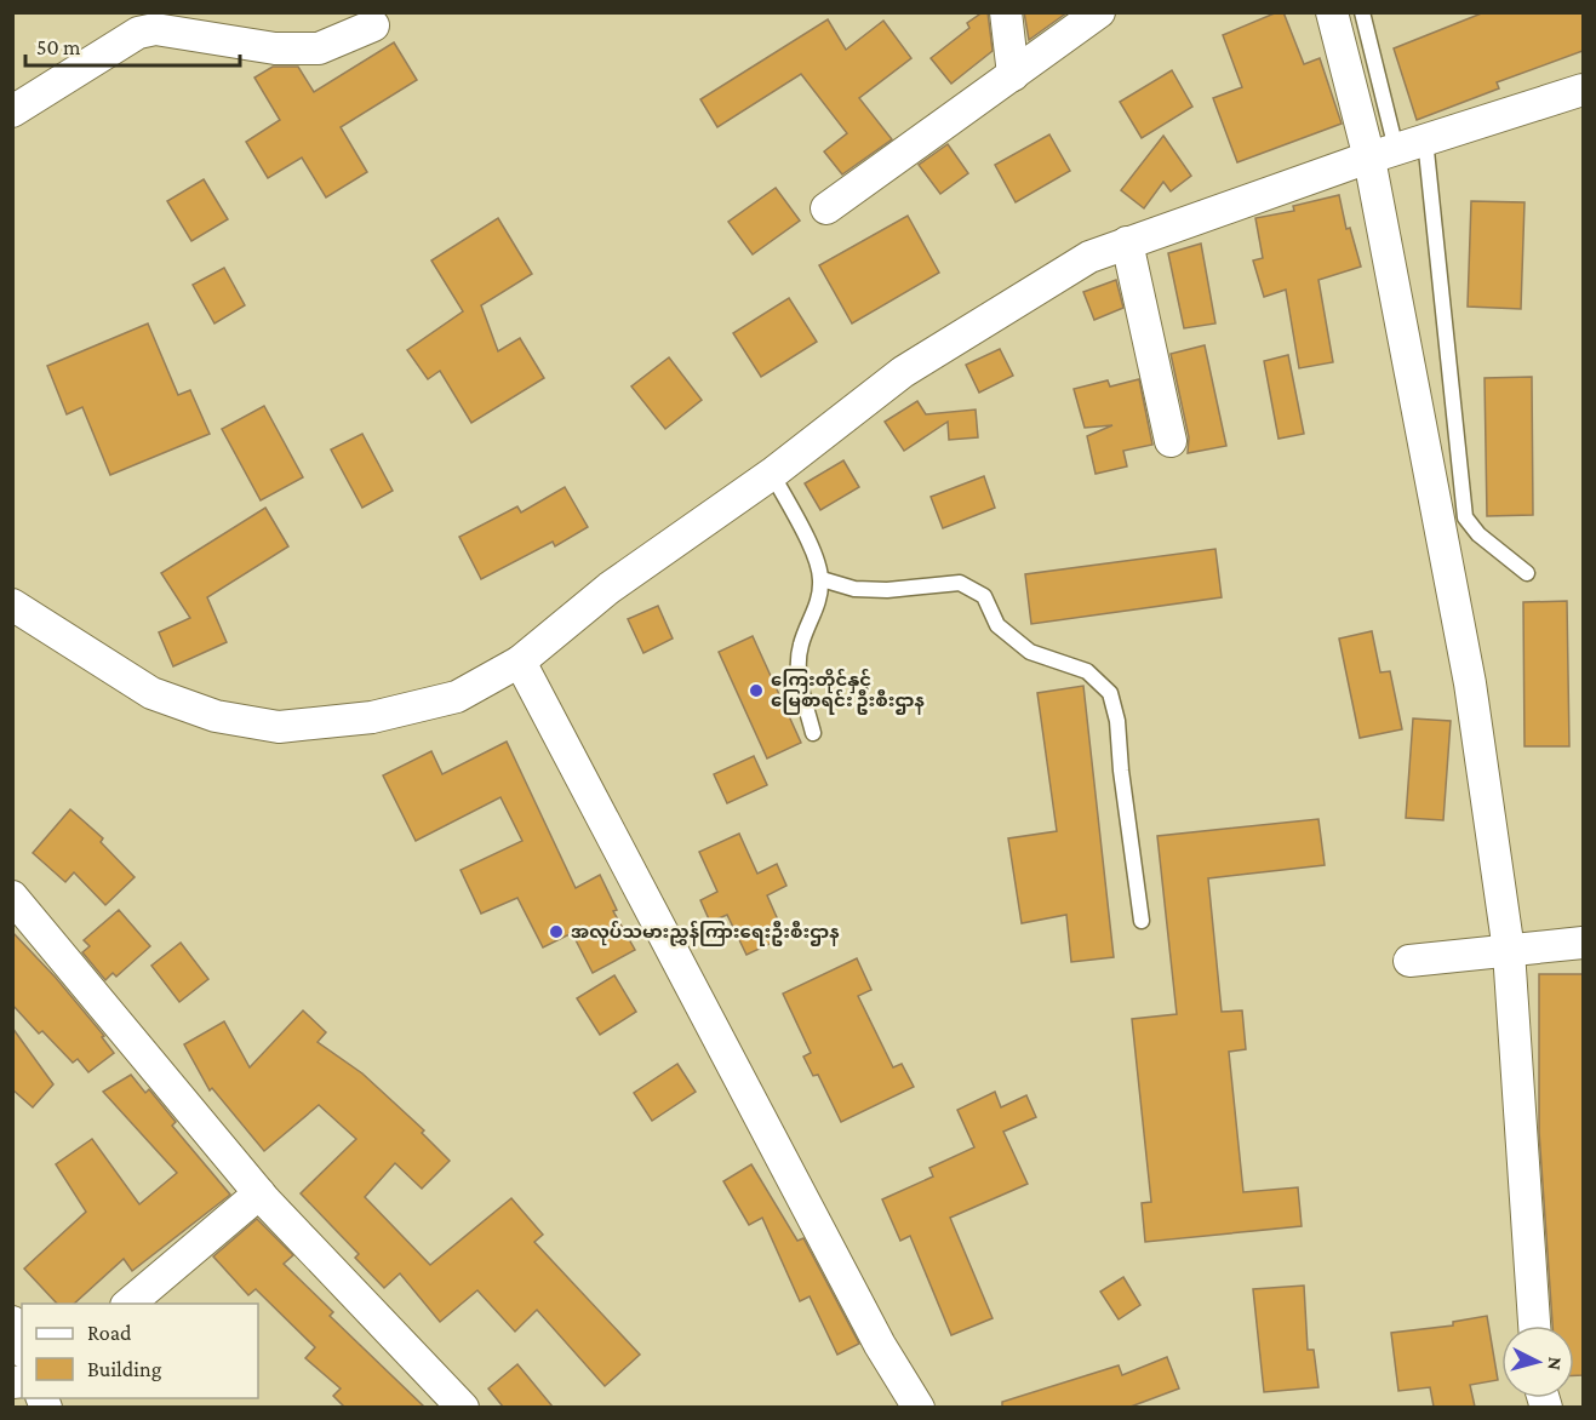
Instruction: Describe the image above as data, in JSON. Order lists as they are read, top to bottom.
{
  "places": ["ကြေးတိုင်နှင့် မြေစာရင်း ဦးစီးဌာန", "အလုပ်သမားညွှန်ကြားရေးဦးစီးဌာန"],
  "legend": ["Road", "Building"],
  "scale_bar": "50 m",
  "north": "right"
}
